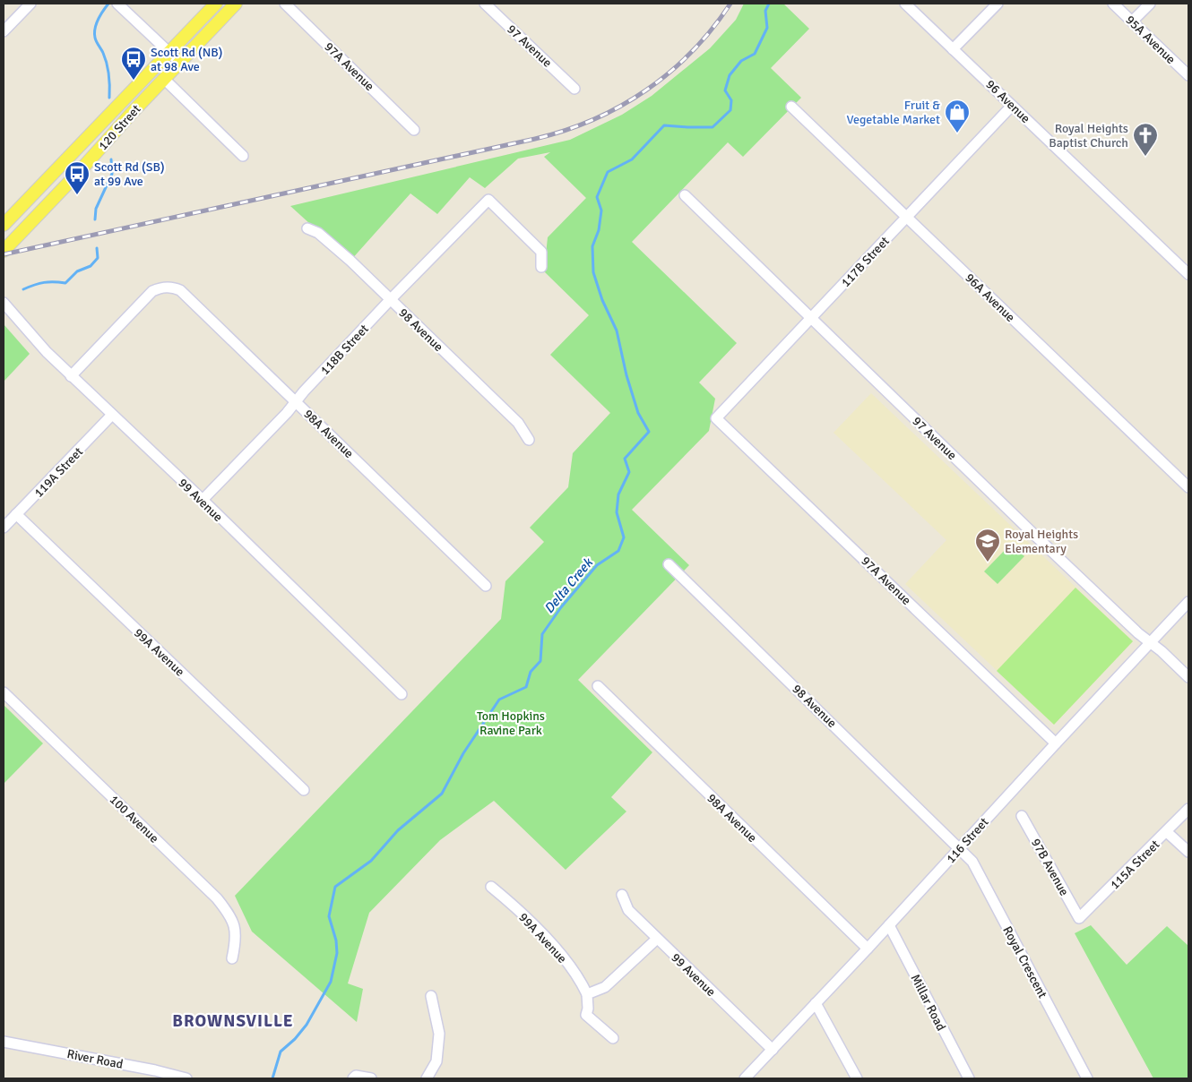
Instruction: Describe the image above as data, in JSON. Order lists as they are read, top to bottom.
{
  "streets": {
    "main road": ["120 Street"],
    "street": [
      "95A Avenue",
      "97 Avenue",
      "97A Avenue",
      "96 Avenue",
      "117B Street",
      "96A Avenue",
      "98 Avenue",
      "118B Street",
      "98A Avenue",
      "119A Street",
      "99 Avenue",
      "99A Avenue",
      "100 Avenue",
      "116 Street",
      "115A Street",
      "97B Avenue",
      "Royal Crescent",
      "Millar Road",
      "River Road"
    ]
  },
  "crossings": [
    ["97 Avenue", "117B Street"],
    ["97 Avenue", "116 Street"],
    ["97A Avenue", "117B Street"],
    ["97A Avenue", "116 Street"],
    ["96 Avenue", "117B Street"],
    ["117B Street", "96A Avenue"],
    ["98 Avenue", "118B Street"],
    ["98 Avenue", "116 Street"],
    ["98 Avenue", "Royal Crescent"],
    ["118B Street", "98A Avenue"],
    ["118B Street", "99 Avenue"],
    ["98A Avenue", "99 Avenue"],
    ["98A Avenue", "116 Street"],
    ["119A Street", "99 Avenue"],
    ["119A Street", "99A Avenue"],
    ["99 Avenue", "116 Street"],
    ["116 Street", "Royal Crescent"],
    ["116 Street", "Millar Road"],
    ["115A Street", "97B Avenue"]
  ],
  "districts": ["BROWNSVILLE"],
  "water": ["Delta Creek"],
  "parks": ["Tom Hopkins Ravine Park"],
  "places": {
    "bus stop": ["Scott Rd (NB) at 98 Ave", "Scott Rd (SB) at 99 Ave"],
    "shop": ["Fruit & Vegetable Market"],
    "church": ["Royal Heights Baptist Church"],
    "school or university": ["Royal Heights Elementary"]
  }
}
